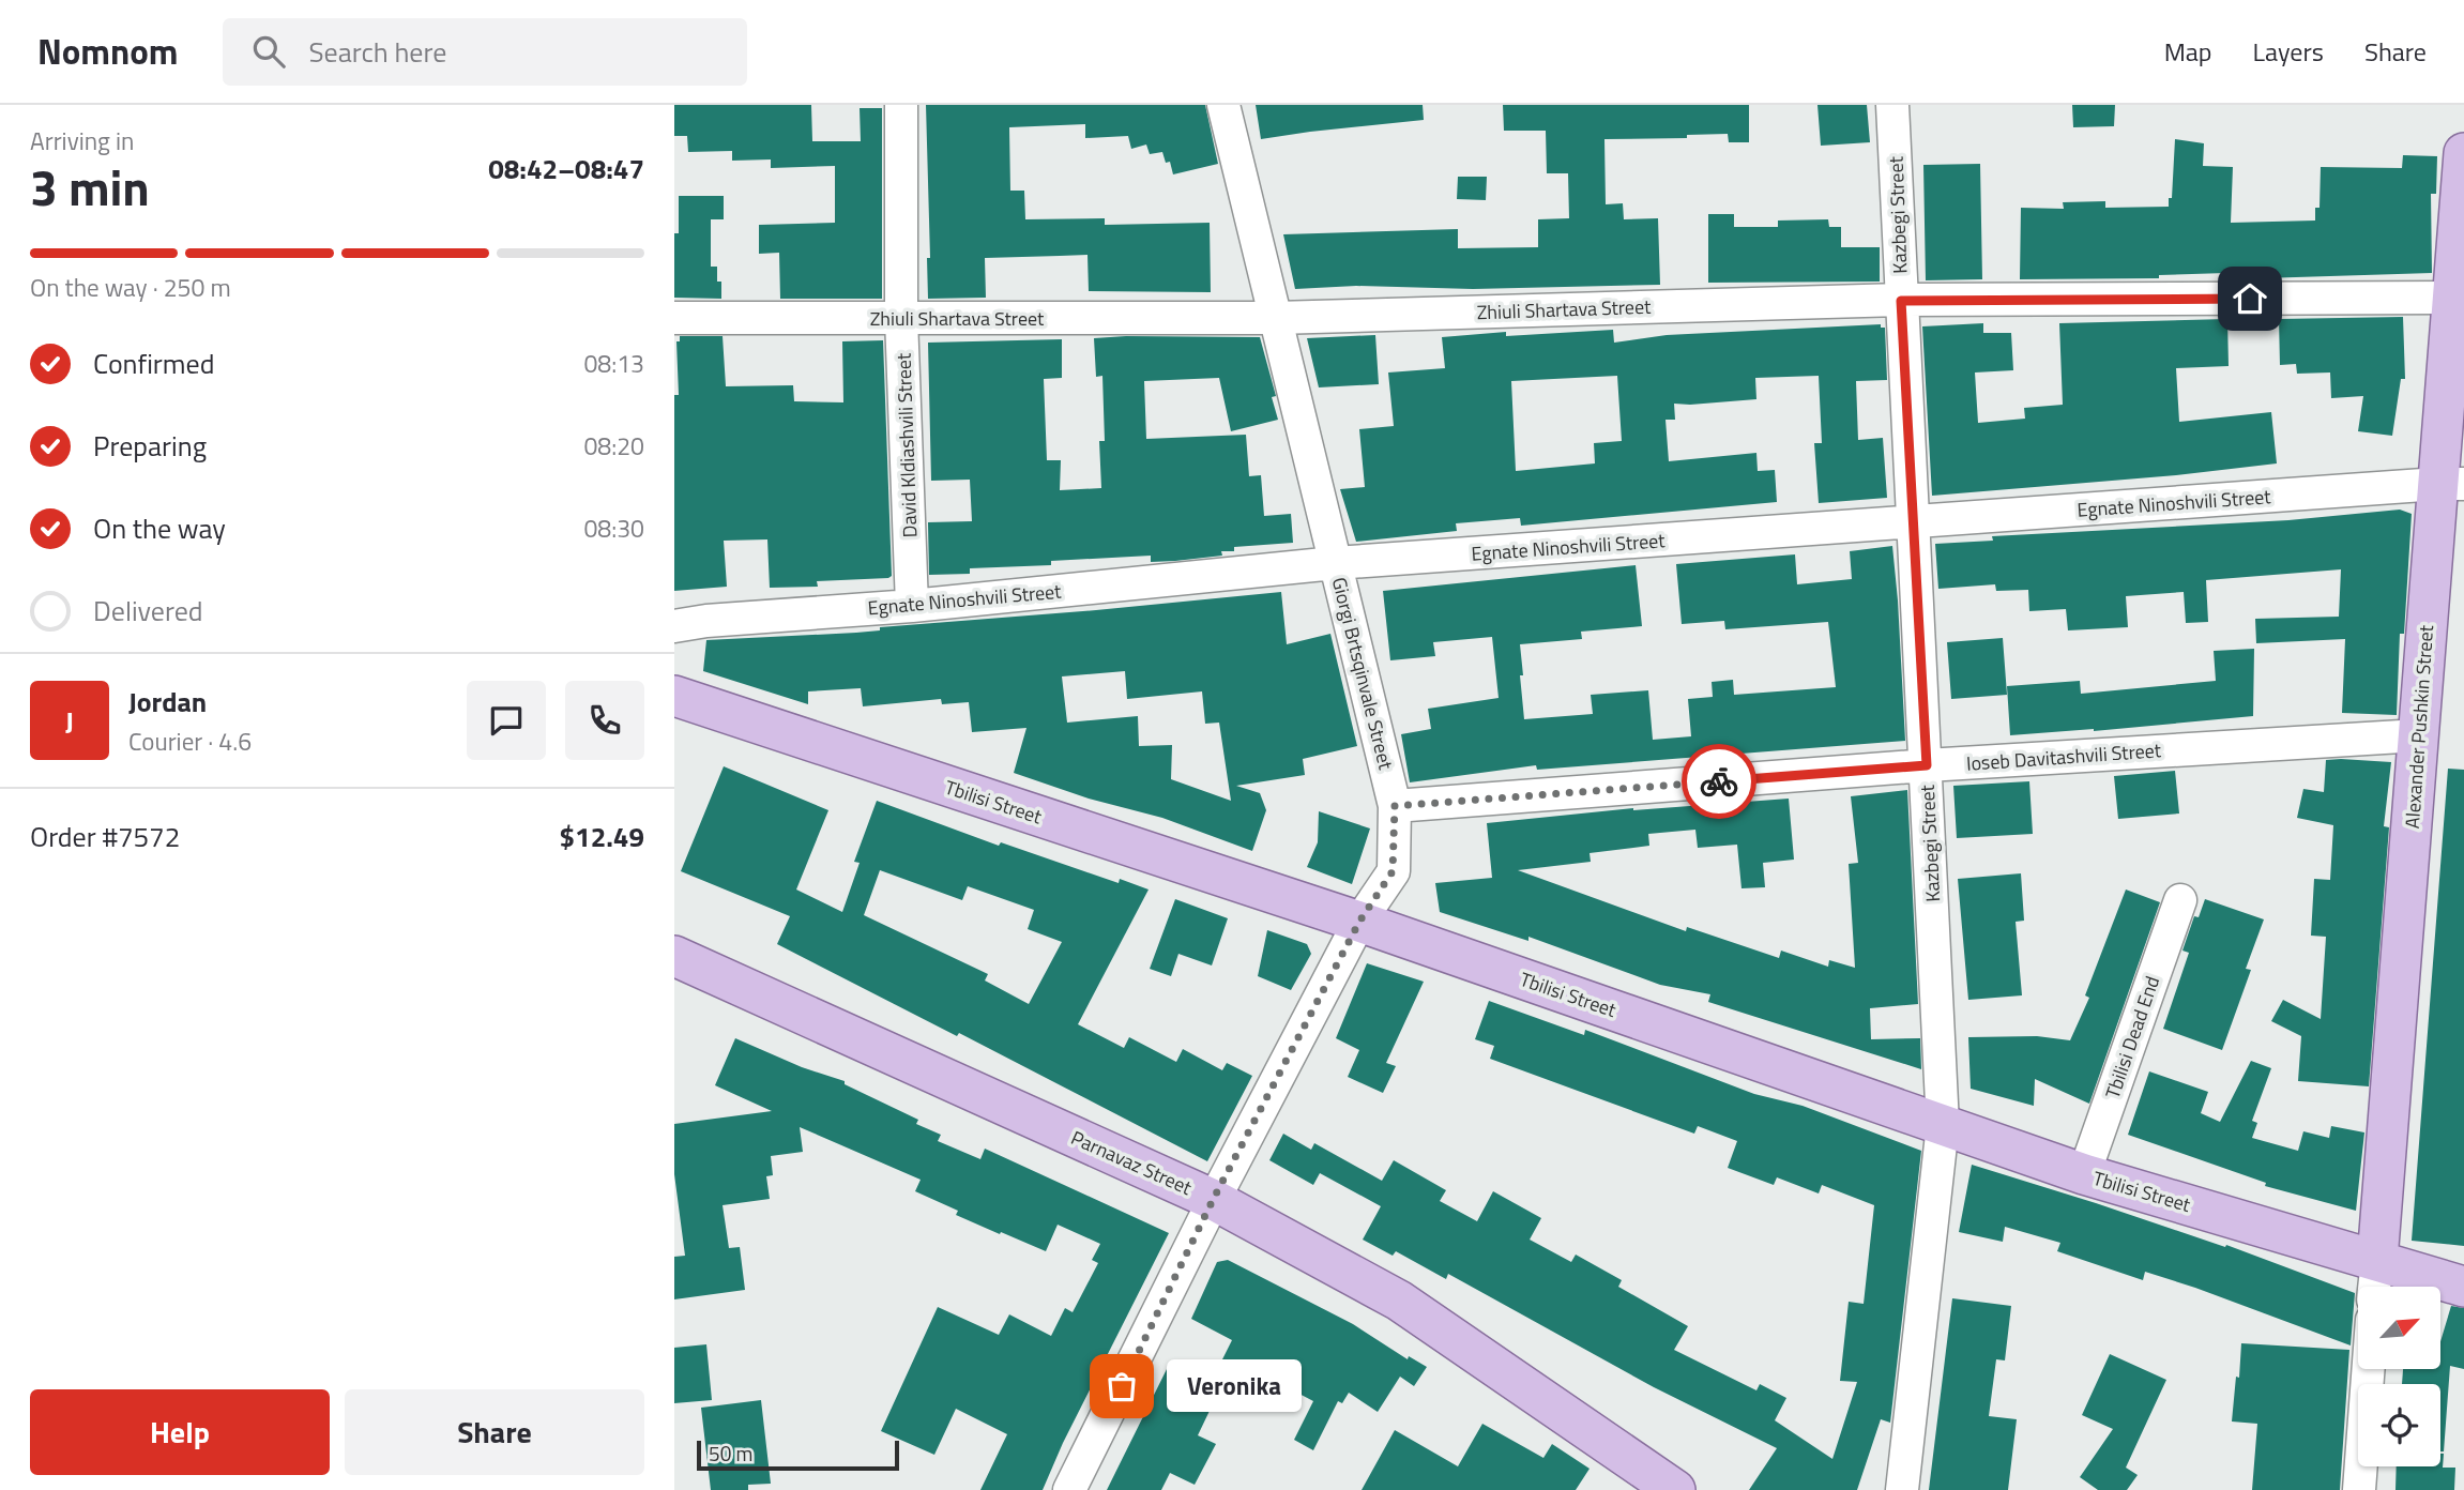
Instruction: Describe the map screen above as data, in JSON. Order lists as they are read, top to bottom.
{
  "streets": {
    "main road": ["Alexander Pushkin Street", "Tbilisi Street", "Parnavaz Street"],
    "street": [
      "Kazbegi Street",
      "Zhiuli Shartava Street",
      "David Kldiashvili Street",
      "Egnate Ninoshvili Street",
      "Giorgi Brtsqinvale Street",
      "Ioseb Davitashvili Street",
      "Tbilisi Dead End"
    ]
  },
  "crossings": [
    ["Kazbegi Street", "Zhiuli Shartava Street"],
    ["Kazbegi Street", "Egnate Ninoshvili Street"],
    ["Kazbegi Street", "Ioseb Davitashvili Street"],
    ["Kazbegi Street", "Tbilisi Street"],
    ["Zhiuli Shartava Street", "David Kldiashvili Street"],
    ["Zhiuli Shartava Street", "Giorgi Brtsqinvale Street"],
    ["Zhiuli Shartava Street", "Alexander Pushkin Street"],
    ["David Kldiashvili Street", "Egnate Ninoshvili Street"],
    ["Egnate Ninoshvili Street", "Giorgi Brtsqinvale Street"],
    ["Egnate Ninoshvili Street", "Alexander Pushkin Street"],
    ["Giorgi Brtsqinvale Street", "Ioseb Davitashvili Street"],
    ["Giorgi Brtsqinvale Street", "Tbilisi Street"],
    ["Giorgi Brtsqinvale Street", "Parnavaz Street"],
    ["Alexander Pushkin Street", "Ioseb Davitashvili Street"],
    ["Alexander Pushkin Street", "Tbilisi Street"],
    ["Tbilisi Street", "Tbilisi Dead End"]
  ],
  "places": ["Veronika"],
  "scale_bar": "50 m",
  "north": "top right",
  "page": {
    "header": "Nomnom",
    "search": "Search here",
    "nav": ["Map", "Layers", "Share"],
    "heading": ["3 min", "Arriving in", "08:42–08:47"],
    "panel": [
      "Jordan",
      "Courier · 4.6",
      "Order #7572",
      "$12.49"
    ],
    "bar": "On the way · 250 m",
    "list": [
      ["Confirmed", "08:13"],
      ["Preparing", "08:20"],
      ["On the way", "08:30"],
      "Delivered"
    ],
    "round": "J",
    "bubble": "Veronika",
    "buttons": ["Help", "Share"],
    "scale": "50 m"
  }
}
